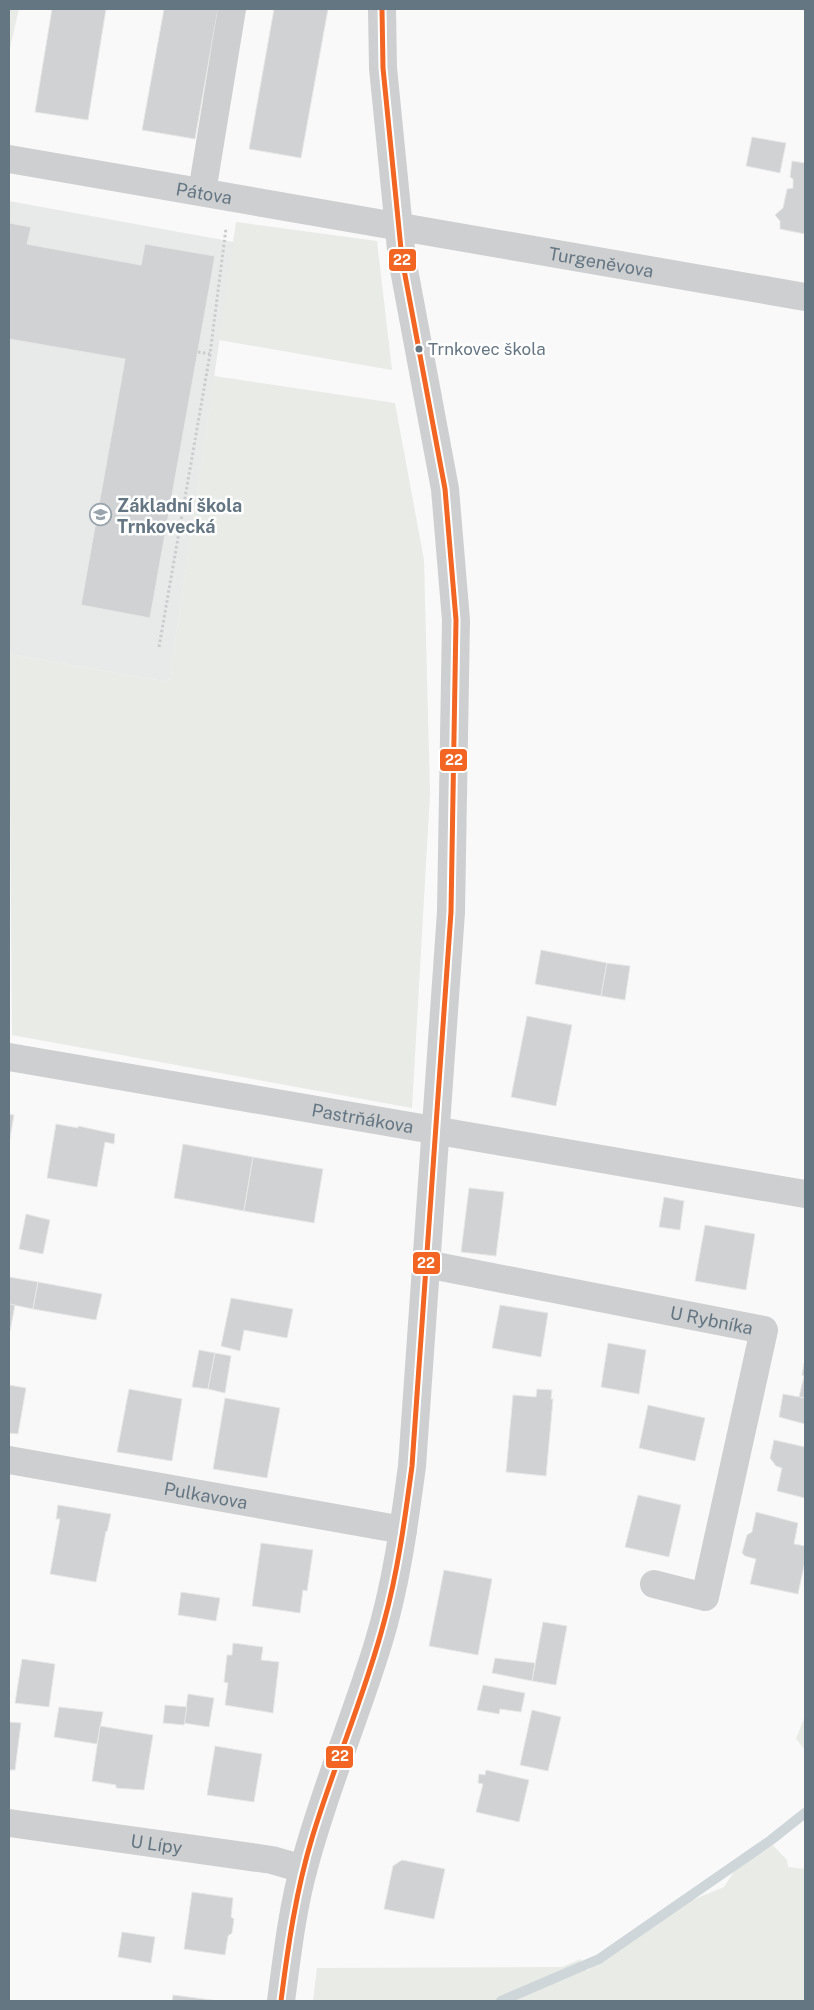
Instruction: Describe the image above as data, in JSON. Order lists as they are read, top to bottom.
{
  "streets": {
    "street": [
      "Pátova",
      "Turgeněvova",
      "Pastrňákova",
      "U Rybníka",
      "Pulkavova",
      "U Lípy"
    ]
  },
  "crossings": [
    ["Pátova", "Turgeněvova"]
  ],
  "places": {
    "other": ["Trnkovec škola"],
    "school or university": ["Základní škola Trnkovecká"]
  },
  "lines": ["transit line 22"]
}
